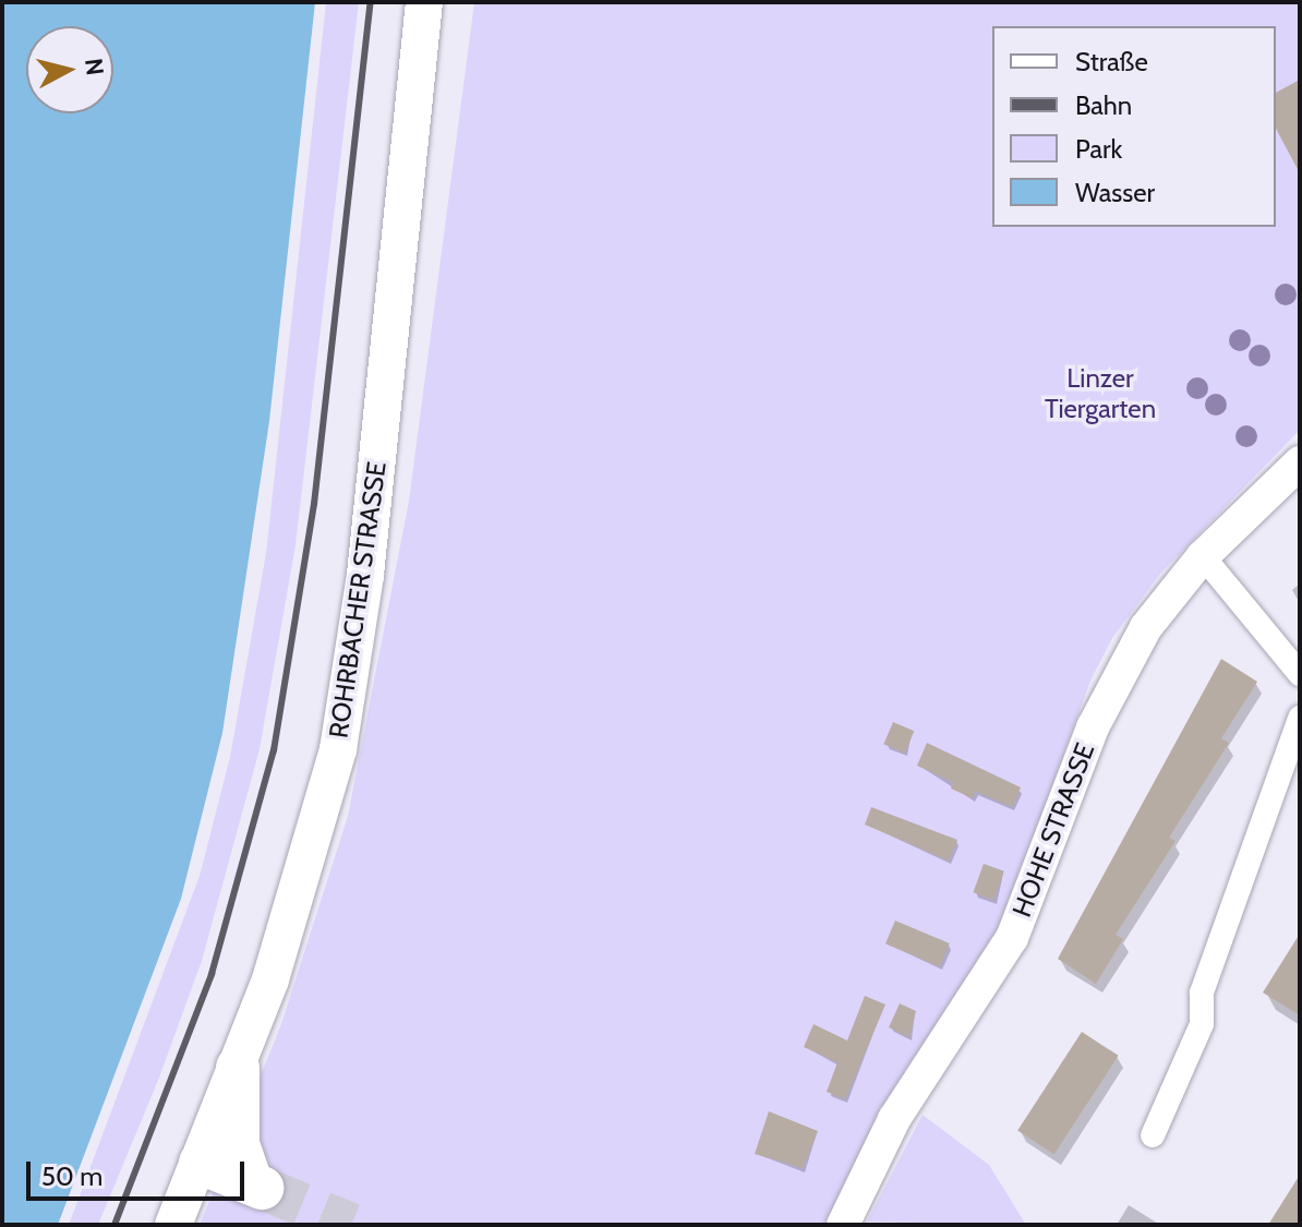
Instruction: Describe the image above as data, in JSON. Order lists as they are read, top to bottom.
{
  "streets": {
    "main road": ["ROHRBACHER STRASSE", "HOHE STRASSE"]
  },
  "parks": ["Linzer Tiergarten"],
  "legend": [
    "Straße",
    "Bahn",
    "Park",
    "Wasser"
  ],
  "scale_bar": "50 m",
  "north": "right"
}
